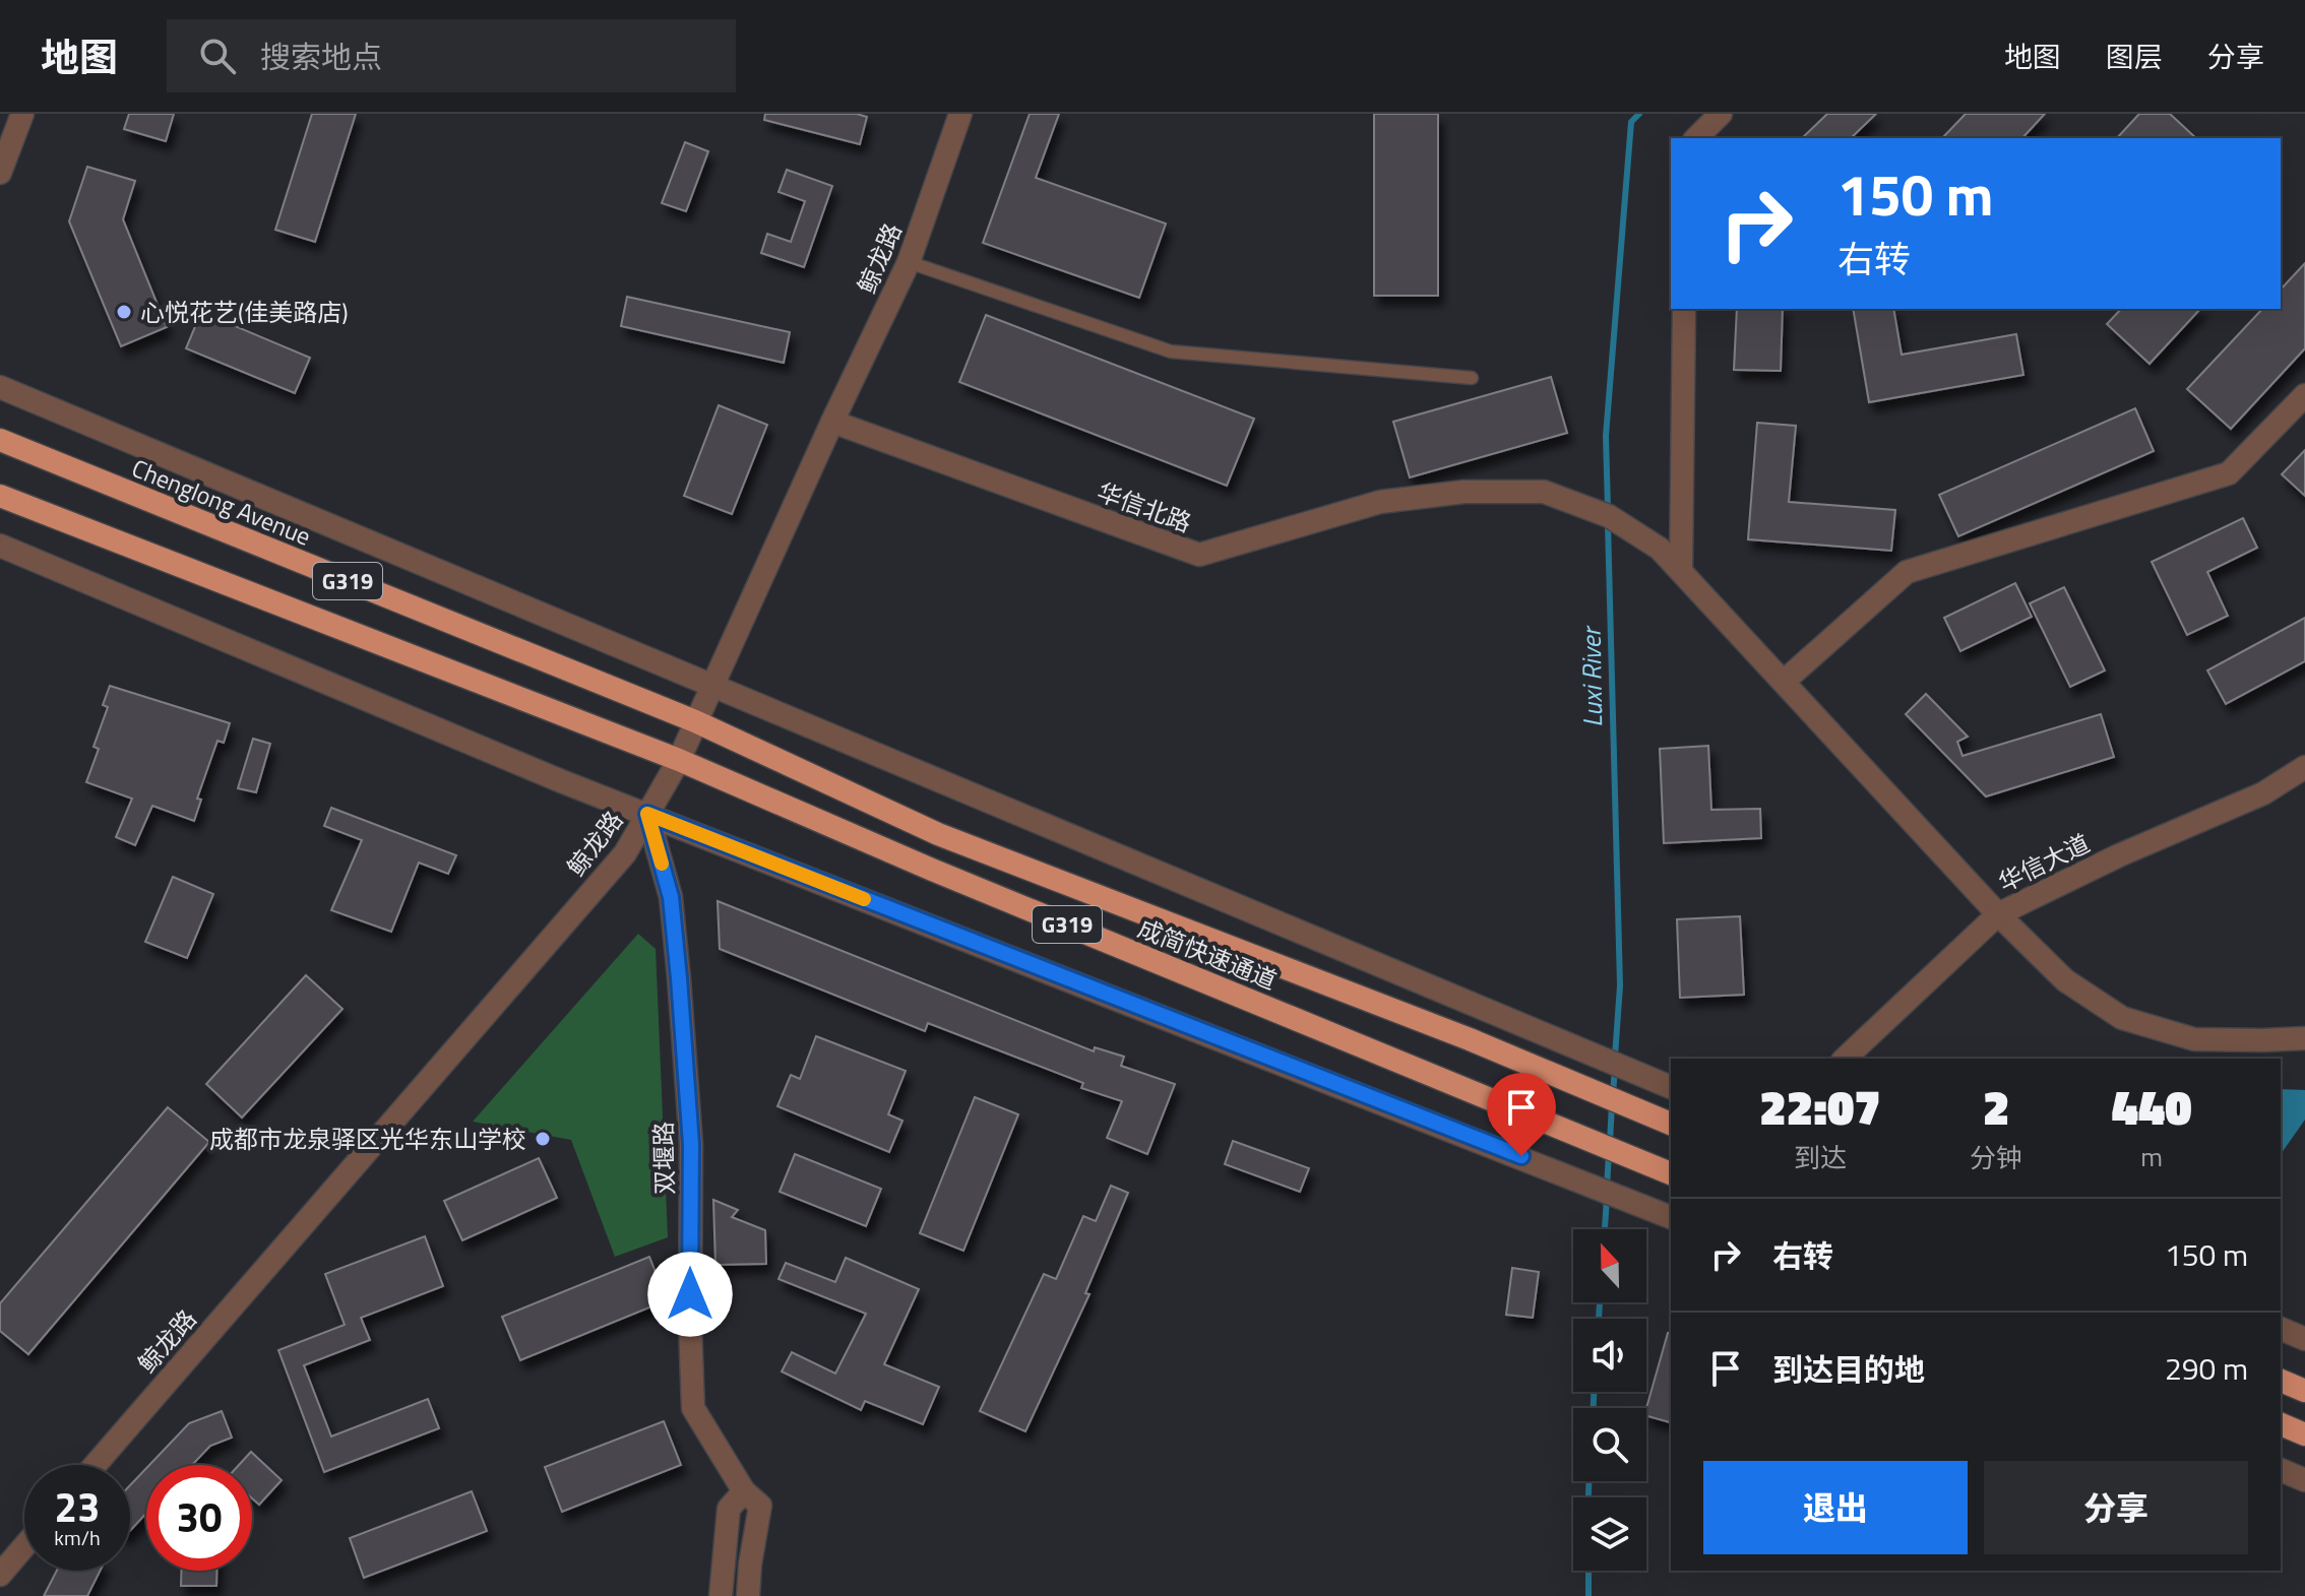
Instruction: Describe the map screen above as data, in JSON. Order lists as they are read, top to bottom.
{
  "streets": {
    "highway": ["Chenglong Avenue", "G319", "成简快速通道"],
    "street": [
      "鲸龙路",
      "华信北路",
      "华信大道",
      "双堰路"
    ]
  },
  "crossings": [
    ["鲸龙路", "Chenglong Avenue"],
    ["鲸龙路", "华信北路"],
    ["鲸龙路", "G319"],
    ["鲸龙路", "成简快速通道"],
    ["鲸龙路", "双堰路"],
    ["Chenglong Avenue", "成简快速通道"],
    ["G319", "成简快速通道"]
  ],
  "water": ["Luxi River"],
  "places": ["心悦花艺(佳美路店)", "成都市龙泉驿区光华东山学校"],
  "north": "top",
  "page": {
    "header": "地图",
    "search": "搜索地点",
    "nav": ["地图", "图层", "分享"],
    "turn": ["150 m", "右转"],
    "eta": [
      "22:07",
      "到达",
      "2",
      "分钟",
      "440",
      "m"
    ],
    "list": [
      {
        "name": "右转",
        "value": "150 m"
      },
      {
        "name": "到达目的地",
        "value": "290 m"
      }
    ],
    "buttons": ["退出", "分享"],
    "speed": "23 km/h",
    "limit": "30"
  }
}
